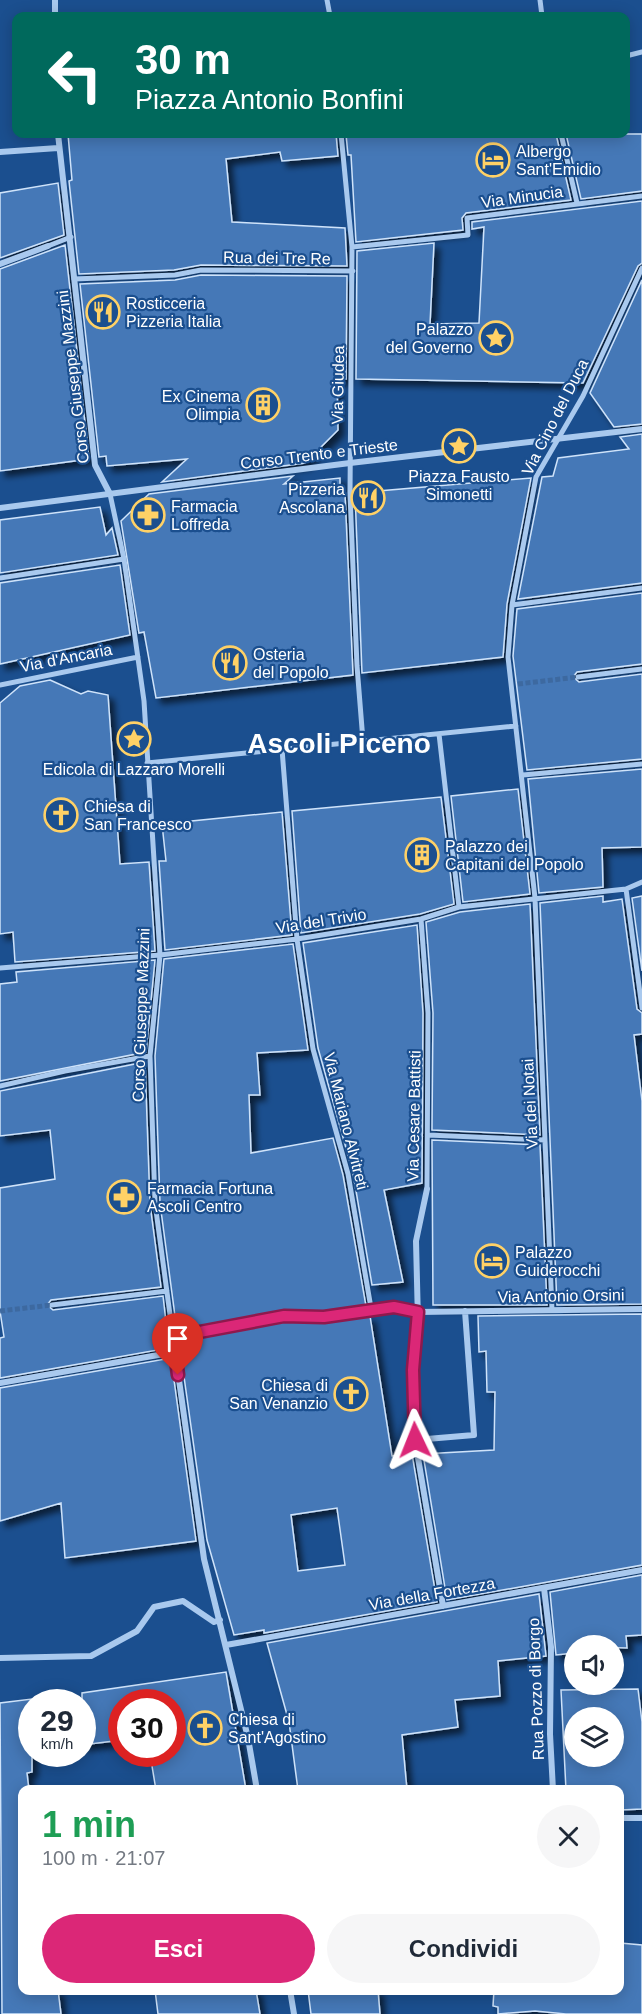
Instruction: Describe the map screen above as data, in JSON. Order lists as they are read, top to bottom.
{
  "streets": {
    "street": [
      "Via Minucia",
      "Rua dei Tre Re",
      "Corso Giuseppe Mazzini",
      "Via Giudea",
      "Via Cino del Duca",
      "Corso Trento e Trieste",
      "Via d'Ancaria",
      "Via del Trivio",
      "Via dei Notai",
      "Via Cesare Battisti",
      "Via Mariano Alvitreti",
      "Via Antonio Orsini",
      "Via della Fortezza",
      "Rua Pozzo di Borgo"
    ]
  },
  "crossings": [
    ["Via Minucia", "Via Giudea"],
    ["Rua dei Tre Re", "Corso Giuseppe Mazzini"],
    ["Rua dei Tre Re", "Via Giudea"],
    ["Corso Giuseppe Mazzini", "Corso Trento e Trieste"],
    ["Corso Giuseppe Mazzini", "Via d'Ancaria"],
    ["Corso Giuseppe Mazzini", "Via del Trivio"],
    ["Corso Giuseppe Mazzini", "Via Antonio Orsini"],
    ["Corso Giuseppe Mazzini", "Via della Fortezza"],
    ["Via Giudea", "Corso Trento e Trieste"],
    ["Via Cino del Duca", "Corso Trento e Trieste"],
    ["Via Cino del Duca", "Via dei Notai"],
    ["Via del Trivio", "Via dei Notai"],
    ["Via del Trivio", "Via Cesare Battisti"],
    ["Via del Trivio", "Via Mariano Alvitreti"],
    ["Via dei Notai", "Via Antonio Orsini"],
    ["Via Cesare Battisti", "Via Antonio Orsini"],
    ["Via Cesare Battisti", "Via della Fortezza"],
    ["Via Mariano Alvitreti", "Via Antonio Orsini"],
    ["Via della Fortezza", "Rua Pozzo di Borgo"]
  ],
  "districts": ["Ascoli Piceno"],
  "places": {
    "hotel": ["Albergo Sant'Emidio", "Palazzo Guiderocchi"],
    "restaurant": ["Rosticceria Pizzeria Italia", "Pizzeria Ascolana", "Osteria del Popolo"],
    "place": ["Palazzo del Governo", "Piazza Fausto Simonetti", "Edicola di Lazzaro Morelli"],
    "building": ["Ex Cinema Olimpia", "Palazzo dei Capitani del Popolo"],
    "pharmacy": ["Farmacia Loffreda", "Farmacia Fortuna Ascoli Centro"],
    "church": ["Chiesa di San Francesco", "Chiesa di San Venanzio", "Chiesa di Sant'Agostino"]
  },
  "page": {
    "turn": ["30 m", "Piazza Antonio Bonfini"],
    "speed": "29 km/h",
    "limit": "30",
    "heading": ["1 min", "100 m · 21:07"],
    "buttons": ["Esci", "Condividi"]
  }
}
